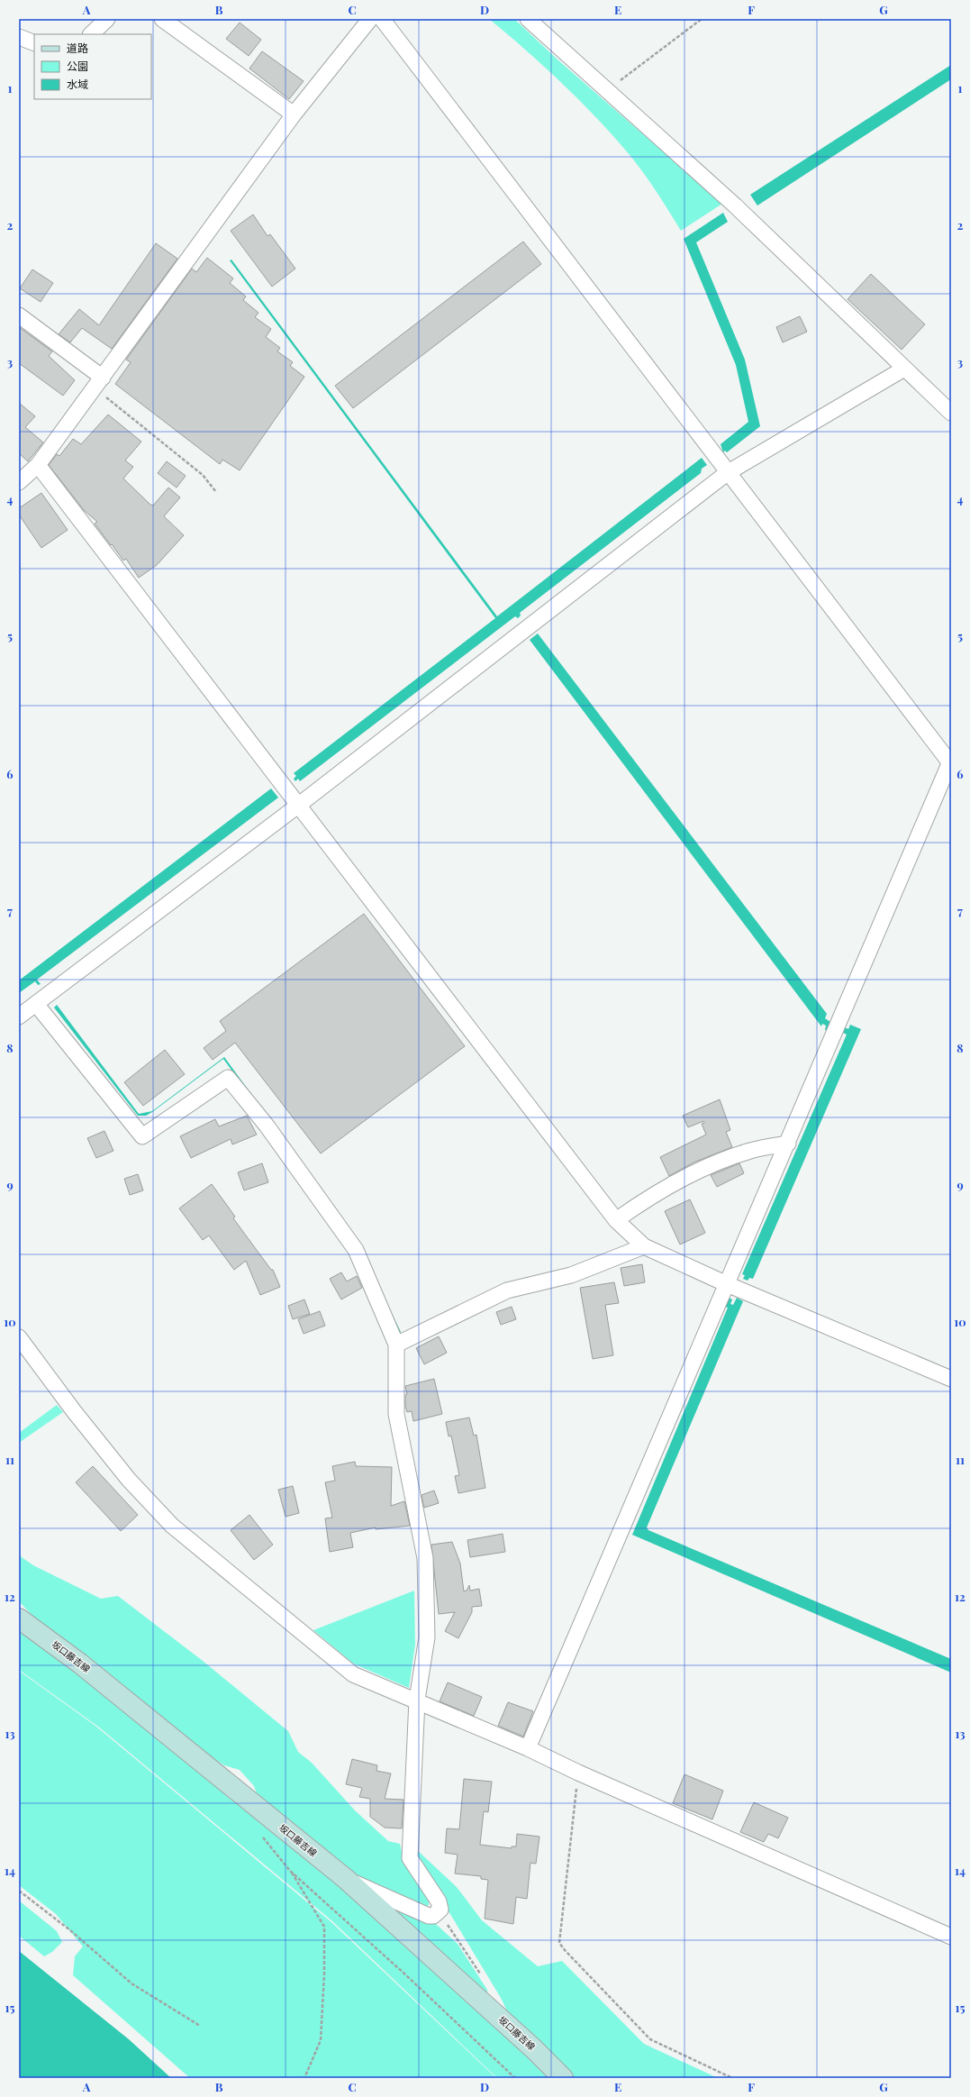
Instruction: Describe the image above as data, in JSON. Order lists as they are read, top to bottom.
{
  "streets": {
    "main road": ["坂口藤吉線"]
  },
  "legend": ["道路", "公園", "水域"],
  "grid": {
    "columns": [
      "A",
      "B",
      "C",
      "D",
      "E",
      "F",
      "G"
    ],
    "rows": [
      "1",
      "2",
      "3",
      "4",
      "5",
      "6",
      "7",
      "8",
      "9",
      "10",
      "11",
      "12",
      "13",
      "14",
      "15"
    ]
  }
}
